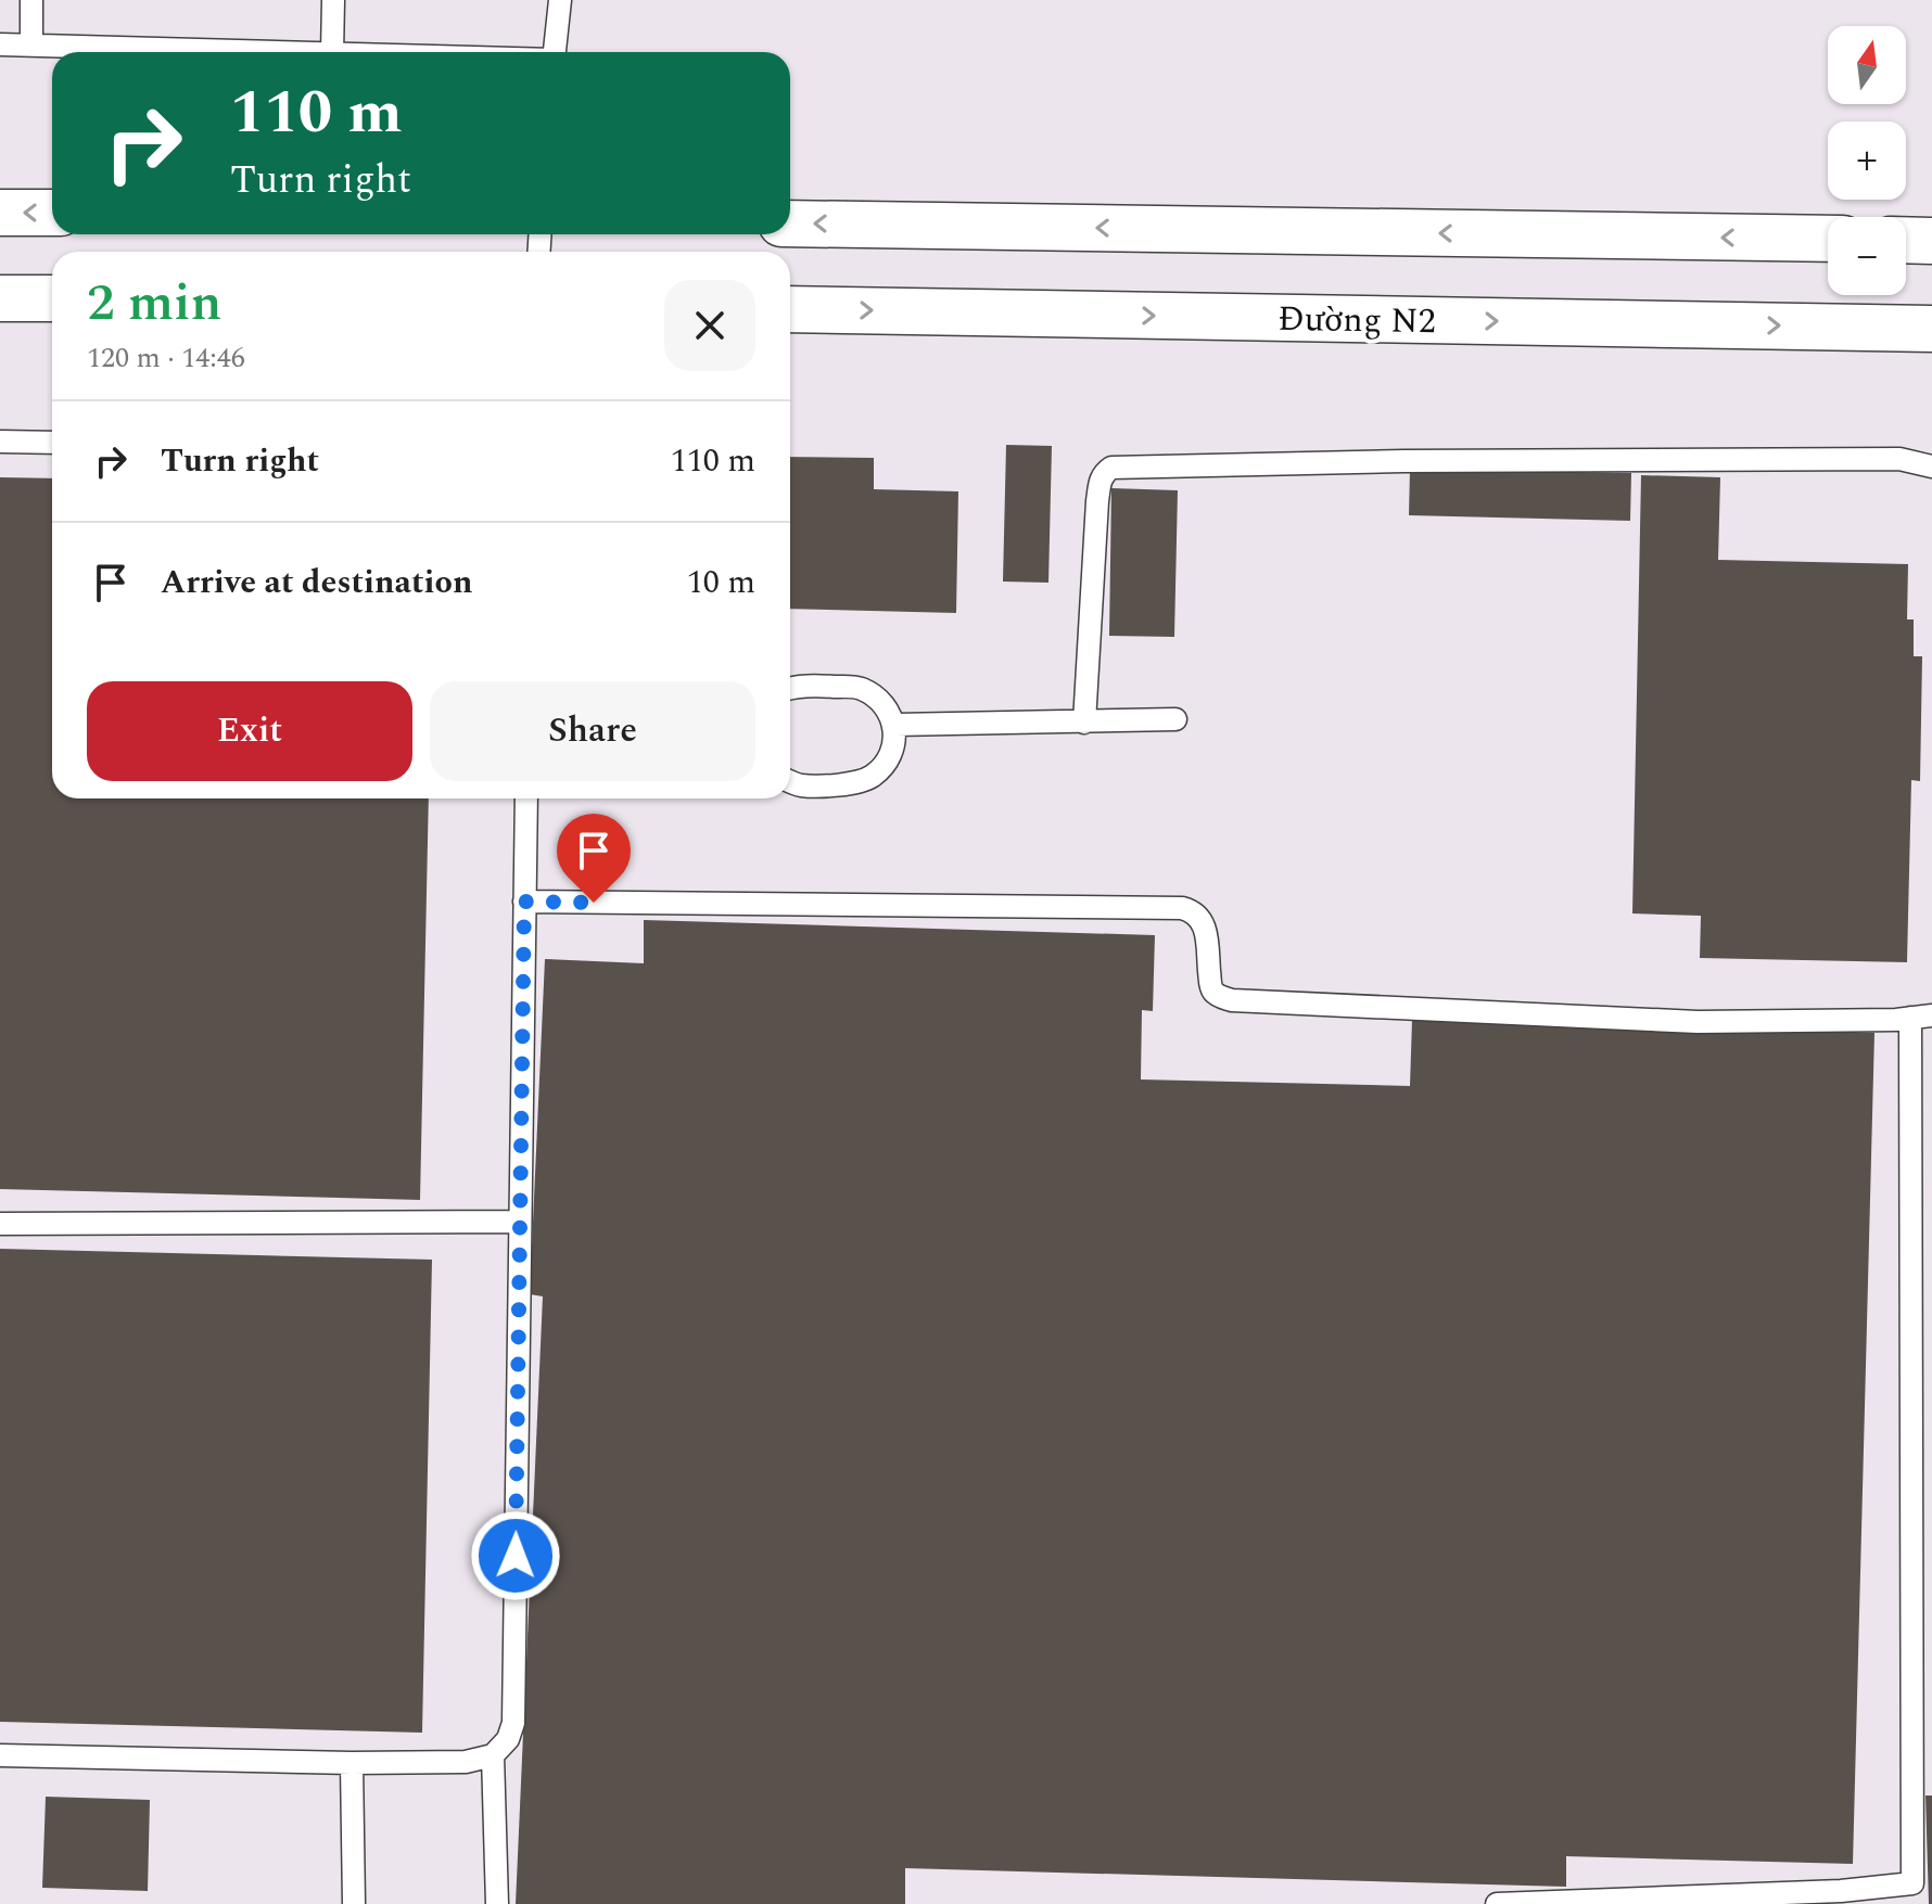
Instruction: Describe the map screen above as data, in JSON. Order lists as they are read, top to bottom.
{
  "streets": {
    "street": ["Đường N2"]
  },
  "north": "top",
  "page": {
    "map_buttons": ["+", "−"],
    "turn": ["110 m", "Turn right"],
    "heading": ["2 min", "120 m · 14:46"],
    "list": [
      {
        "name": "Turn right",
        "value": "110 m"
      },
      {
        "name": "Arrive at destination",
        "value": "10 m"
      }
    ],
    "buttons": ["Exit", "Share"]
  }
}
